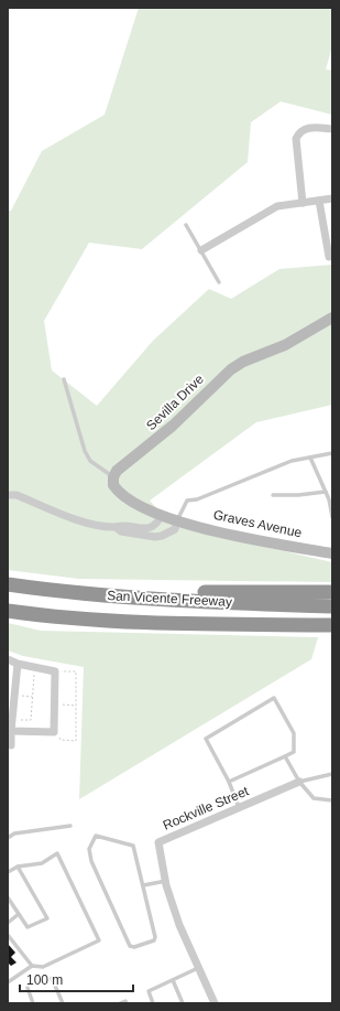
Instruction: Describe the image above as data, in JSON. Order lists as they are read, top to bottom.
{
  "streets": {
    "highway": ["San Vicente Freeway"],
    "street": ["Sevilla Drive", "Graves Avenue", "Rockville Street"]
  },
  "scale_bar": "100 m"
}
